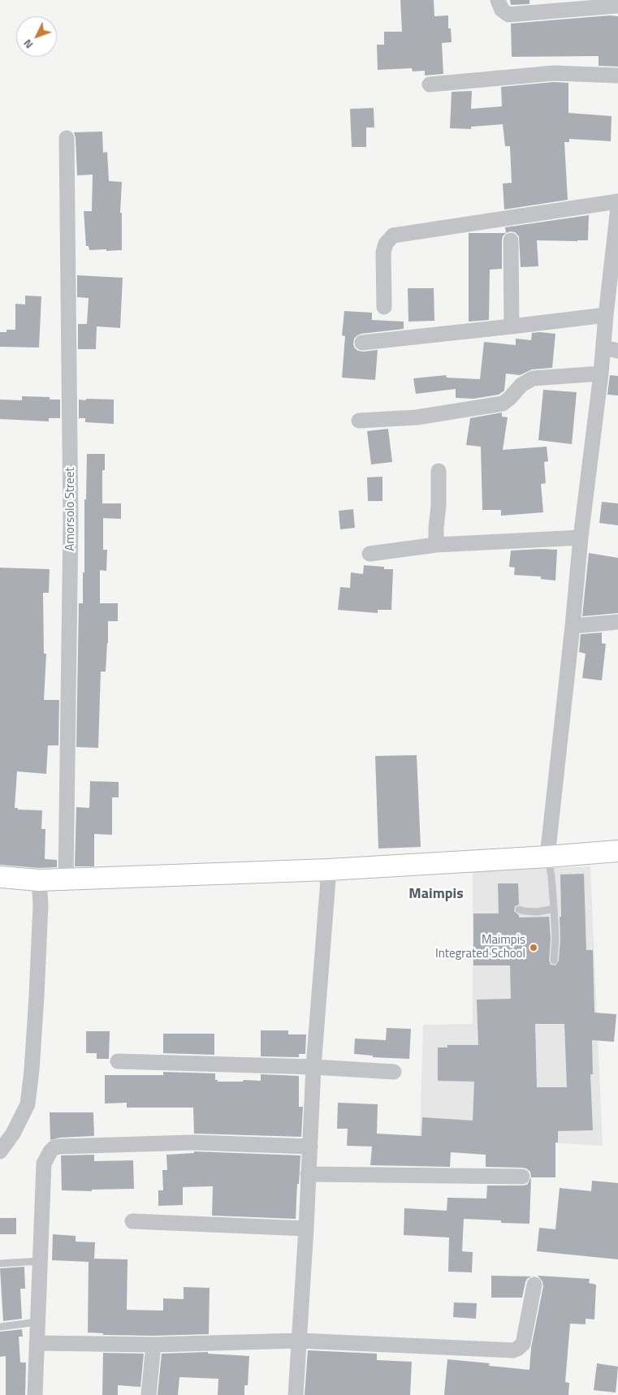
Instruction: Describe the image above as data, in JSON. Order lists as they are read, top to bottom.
{
  "streets": {
    "street": ["Amorsolo Street"]
  },
  "districts": ["Maimpis"],
  "places": ["Maimpis Integrated School"],
  "north": "bottom left"
}
